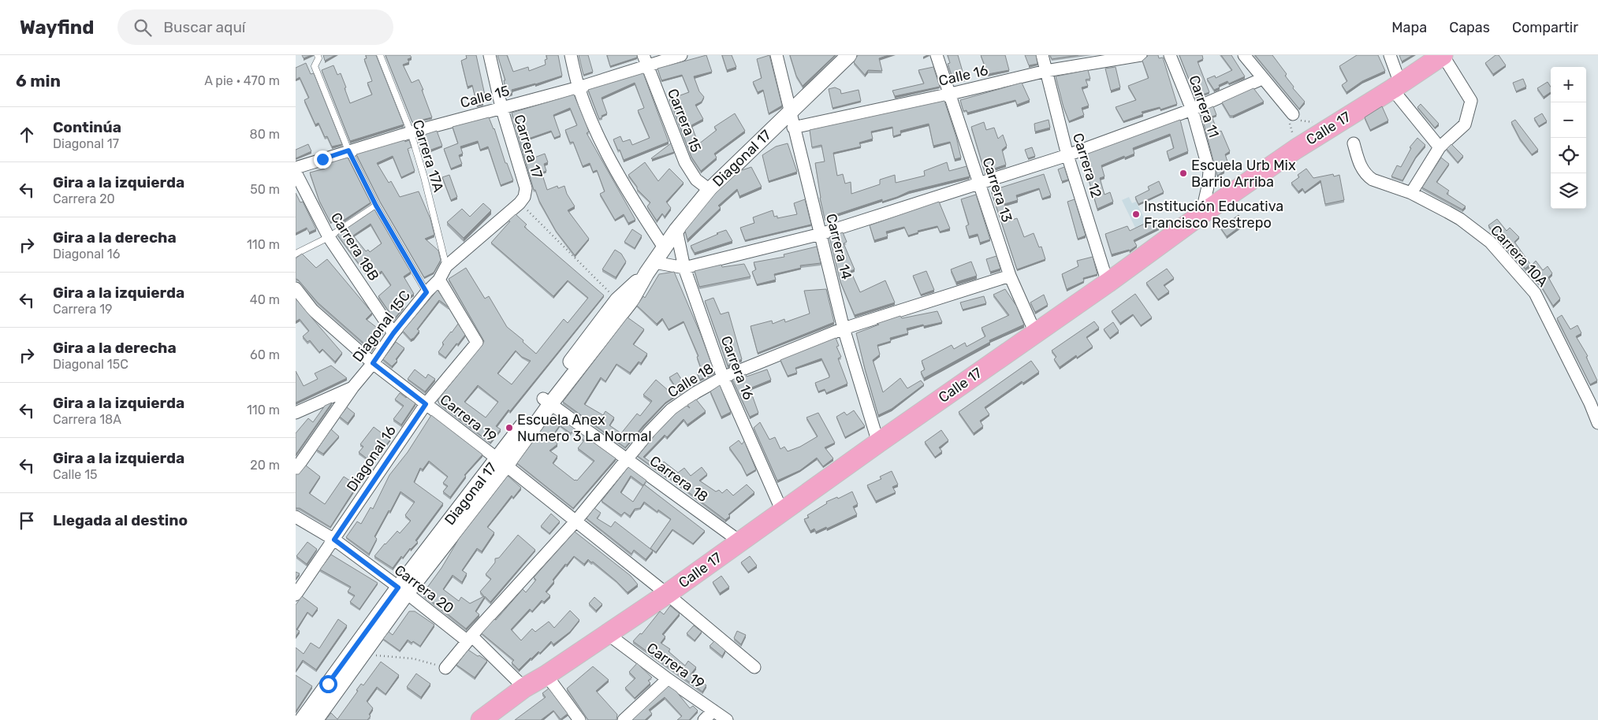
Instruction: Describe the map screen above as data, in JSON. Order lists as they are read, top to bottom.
{
  "streets": {
    "highway": ["Calle 17"],
    "street": [
      "Calle 16",
      "Calle 15",
      "Carrera 11",
      "Carrera 15",
      "Carrera 17",
      "Diagonal 17",
      "Carrera 12",
      "Carrera 13",
      "Carrera 18B",
      "Carrera 14",
      "Carrera 10A",
      "Diagonal 15C",
      "Carrera 16",
      "Calle 18",
      "Carrera 19",
      "Diagonal 16",
      "Carrera 18",
      "Carrera 20"
    ],
    "lane": ["Carrera 17A"]
  },
  "crossings": [
    ["Calle 16", "Carrera 12"],
    ["Calle 16", "Carrera 13"],
    ["Calle 16", "Carrera 14"],
    ["Calle 15", "Carrera 15"],
    ["Calle 15", "Carrera 17"],
    ["Calle 15", "Carrera 17A"],
    ["Carrera 11", "Calle 17"],
    ["Carrera 15", "Diagonal 17"],
    ["Calle 17", "Carrera 12"],
    ["Calle 17", "Carrera 13"],
    ["Calle 17", "Carrera 14"],
    ["Calle 17", "Carrera 16"],
    ["Calle 17", "Carrera 19"],
    ["Calle 17", "Carrera 18"],
    ["Calle 17", "Carrera 20"],
    ["Carrera 17", "Diagonal 15C"],
    ["Carrera 17A", "Diagonal 15C"],
    ["Diagonal 17", "Carrera 14"],
    ["Diagonal 17", "Carrera 16"],
    ["Diagonal 17", "Carrera 19"],
    ["Diagonal 17", "Carrera 18"],
    ["Diagonal 17", "Carrera 20"],
    ["Carrera 13", "Calle 18"],
    ["Carrera 18B", "Diagonal 15C"],
    ["Carrera 14", "Calle 18"],
    ["Diagonal 15C", "Carrera 19"],
    ["Diagonal 15C", "Diagonal 16"],
    ["Carrera 16", "Calle 18"],
    ["Calle 18", "Carrera 19"],
    ["Calle 18", "Carrera 18"],
    ["Calle 18", "Carrera 20"],
    ["Carrera 19", "Diagonal 16"],
    ["Diagonal 16", "Carrera 20"]
  ],
  "places": ["Escuela Urb Mix Barrio Arriba", "Institución Educativa Francisco Restrepo", "Escuela Anex Numero 3 La Normal"],
  "page": {
    "header": "Wayfind",
    "search": "Buscar aquí",
    "nav": ["Mapa", "Capas", "Compartir"],
    "heading": ["6 min", "A pie · 470 m"],
    "map_buttons": ["+", "−"],
    "list": [
      ["Continúa", "Diagonal 17", "80 m"],
      ["Gira a la izquierda", "Carrera 20", "50 m"],
      ["Gira a la derecha", "Diagonal 16", "110 m"],
      ["Gira a la izquierda", "Carrera 19", "40 m"],
      ["Gira a la derecha", "Diagonal 15C", "60 m"],
      ["Gira a la izquierda", "Carrera 18A", "110 m"],
      ["Gira a la izquierda", "Calle 15", "20 m"],
      "Llegada al destino"
    ]
  }
}
